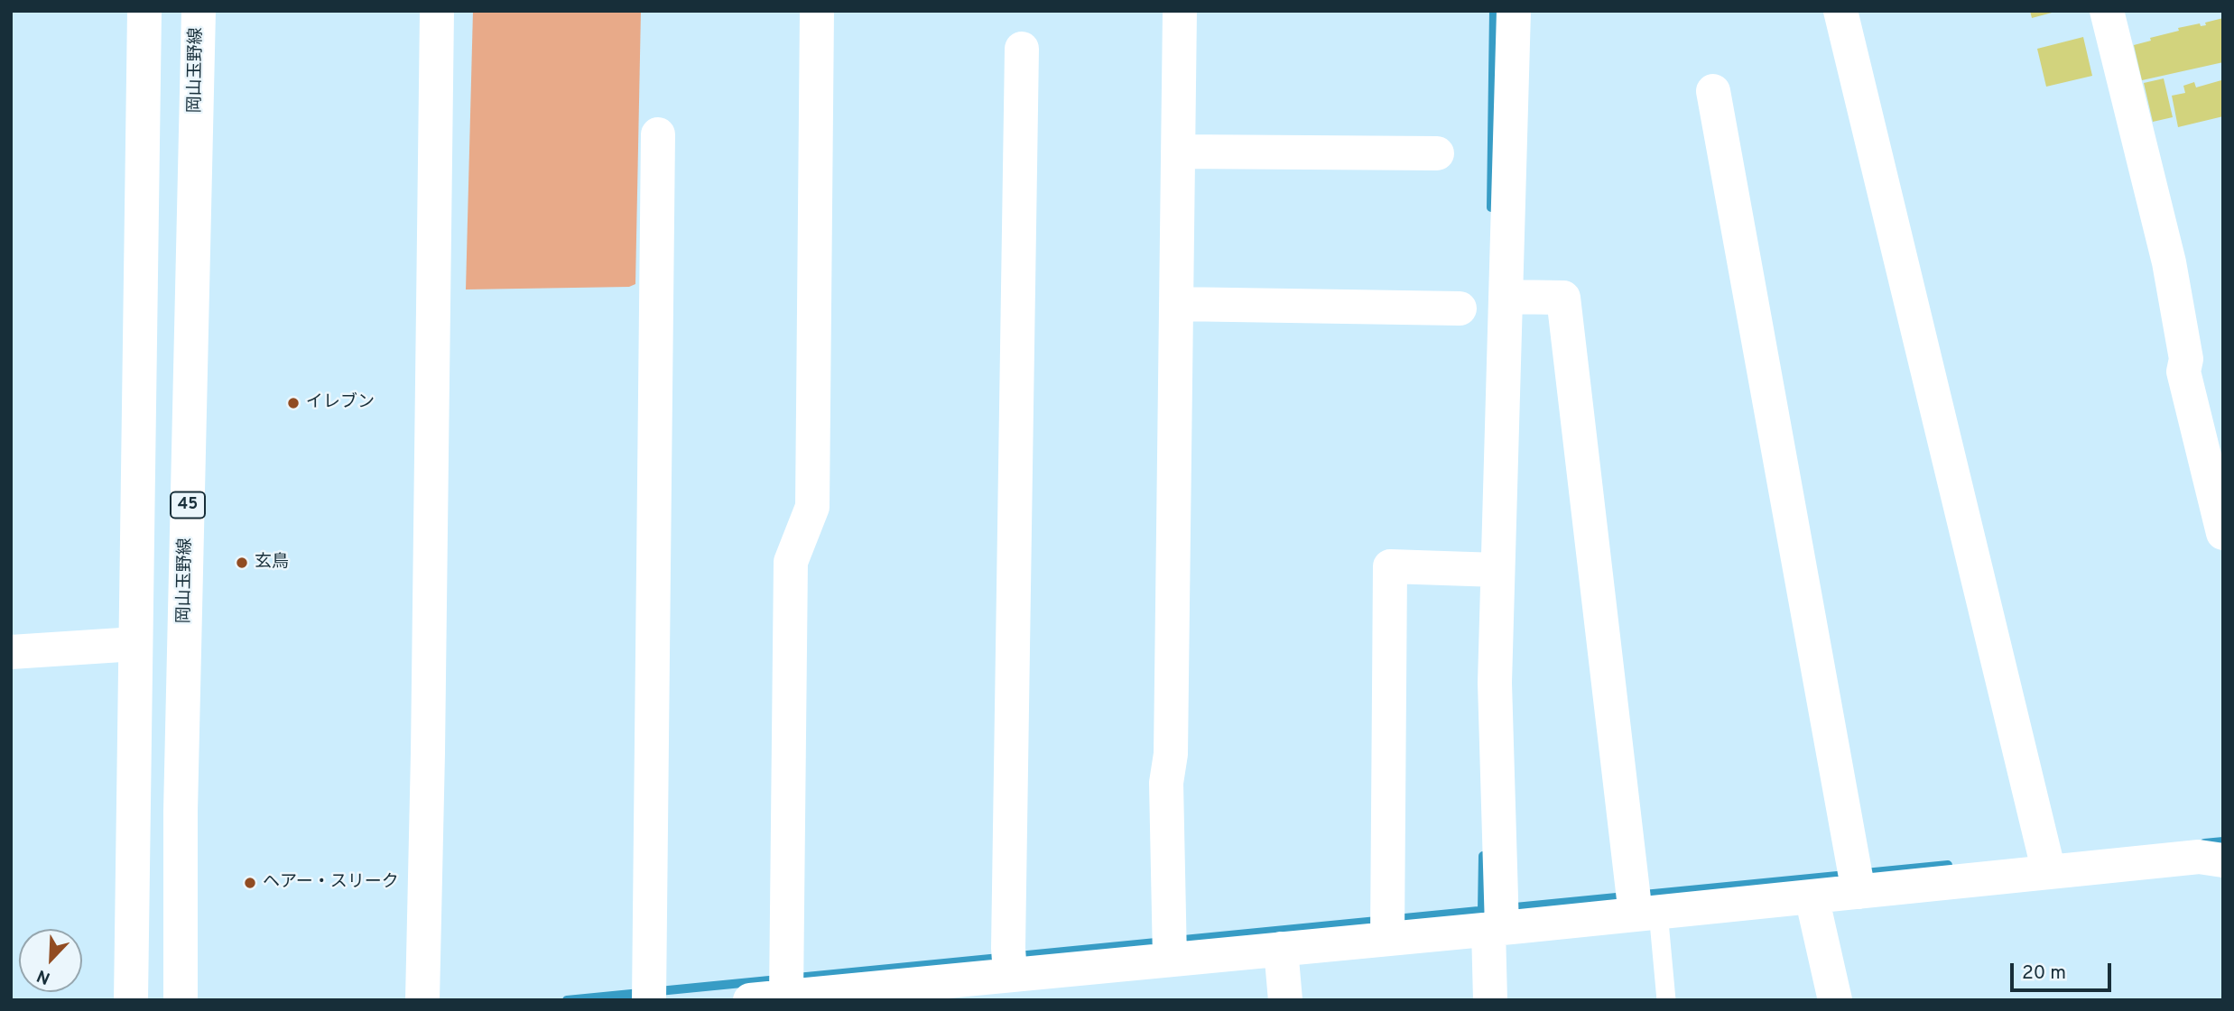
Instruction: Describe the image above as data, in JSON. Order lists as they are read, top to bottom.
{
  "streets": {
    "street": ["岡山玉野線", "45"]
  },
  "places": ["イレブン", "玄鳥", "ヘアー・スリーク"],
  "scale_bar": "20 m",
  "north": "bottom left"
}
